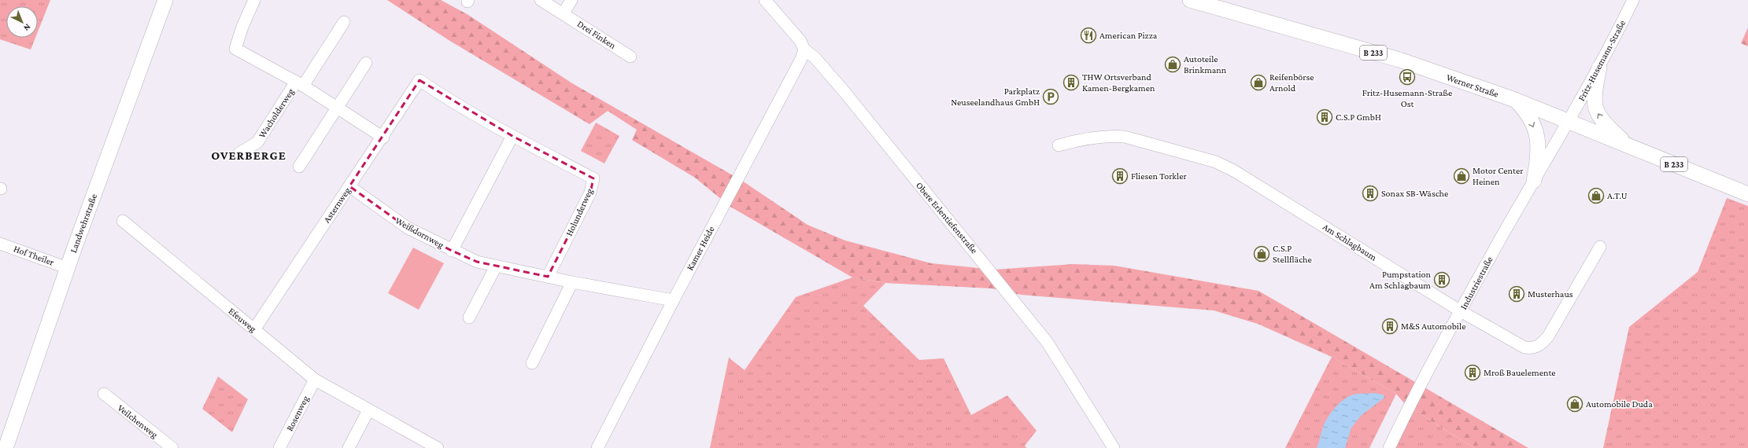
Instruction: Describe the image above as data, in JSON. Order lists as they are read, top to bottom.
{
  "streets": {
    "main road": ["B 233", "Werner Straße", "Landwehrstraße"],
    "street": [
      "Drei Finken",
      "Fritz-Husemann-Straße",
      "Wacholderweg",
      "Asternweg",
      "Holunderweg",
      "Obere Erlentiefenstraße",
      "Weißdornweg",
      "Am Schlagbaum",
      "Kamer Heide",
      "Hof Theiler",
      "Industriestraße",
      "Efeuweg",
      "Rosenweg",
      "Veilchenweg"
    ]
  },
  "crossings": [
    ["Fritz-Husemann-Straße", "Werner Straße"],
    ["Fritz-Husemann-Straße", "Industriestraße"],
    ["Werner Straße", "Industriestraße"],
    ["Wacholderweg", "Asternweg"],
    ["Asternweg", "Holunderweg"],
    ["Asternweg", "Weißdornweg"],
    ["Asternweg", "Efeuweg"],
    ["Holunderweg", "Weißdornweg"],
    ["Obere Erlentiefenstraße", "Kamer Heide"],
    ["Landwehrstraße", "Hof Theiler"],
    ["Weißdornweg", "Kamer Heide"],
    ["Am Schlagbaum", "Industriestraße"],
    ["Efeuweg", "Rosenweg"]
  ],
  "districts": ["OVERBERGE"],
  "places": {
    "restaurant": ["American Pizza"],
    "shop": [
      "Autoteile Brinkmann",
      "Reifenbörse Arnold",
      "Motor Center Heinen",
      "A.T.U",
      "C.S.P Stellfläche",
      "Automobile Duda"
    ],
    "bus stop": ["Fritz-Husemann-Straße Ost"],
    "building": [
      "THW Ortsverband Kamen-Bergkamen",
      "C.S.P GmbH",
      "Fliesen Torkler",
      "Sonax SB-Wäsche",
      "Pumpstation Am Schlagbaum",
      "Musterhaus",
      "M&S Automobile",
      "Mroß Bauelemente"
    ],
    "parking": ["Parkplatz Neuseelandhaus GmbH"]
  },
  "north": "bottom right"
}
